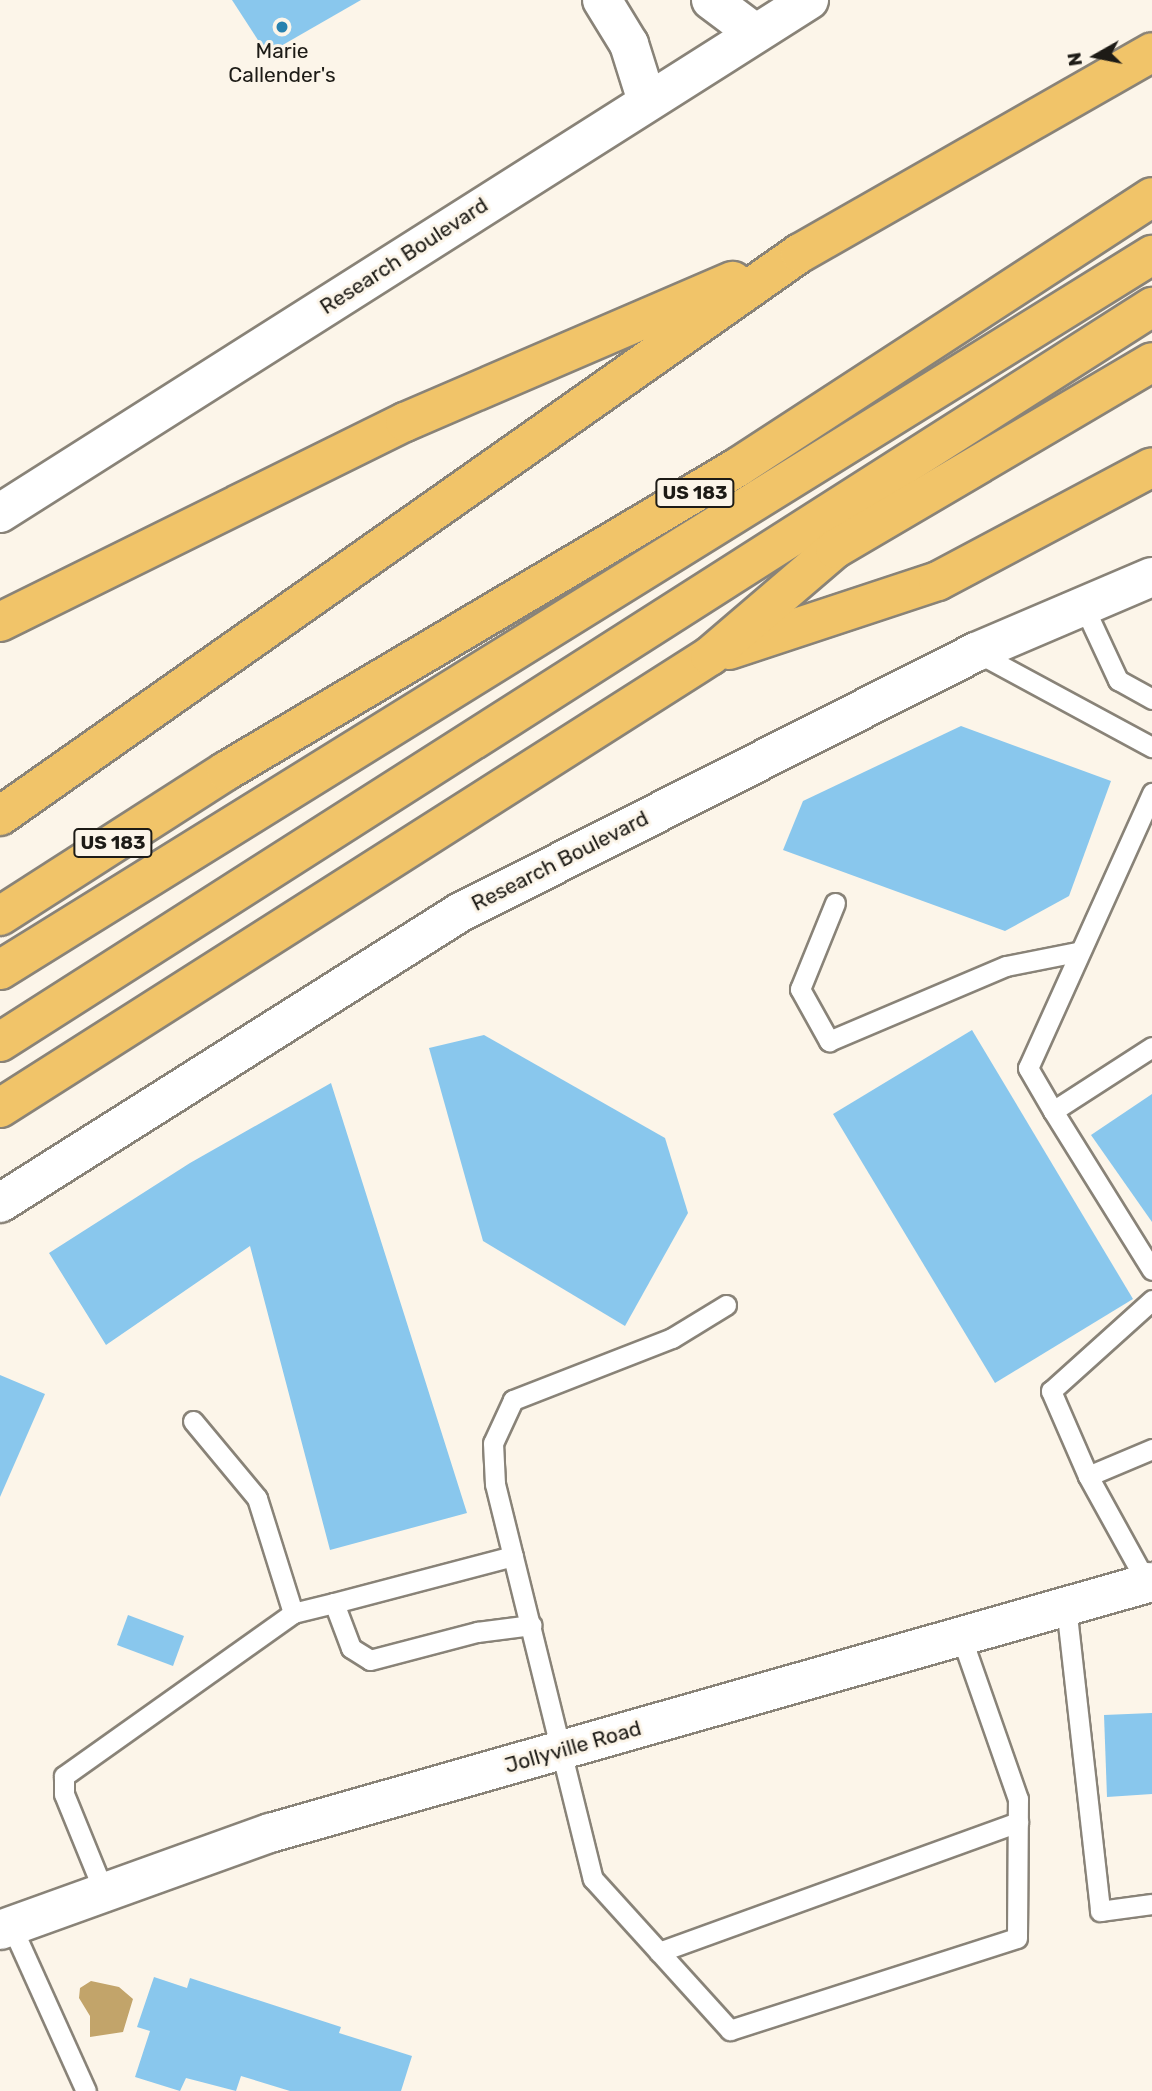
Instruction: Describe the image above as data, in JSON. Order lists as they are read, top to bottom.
{
  "streets": {
    "highway": ["US 183"],
    "main road": ["Research Boulevard", "Jollyville Road"]
  },
  "places": ["Marie Callender's"],
  "north": "left"
}
